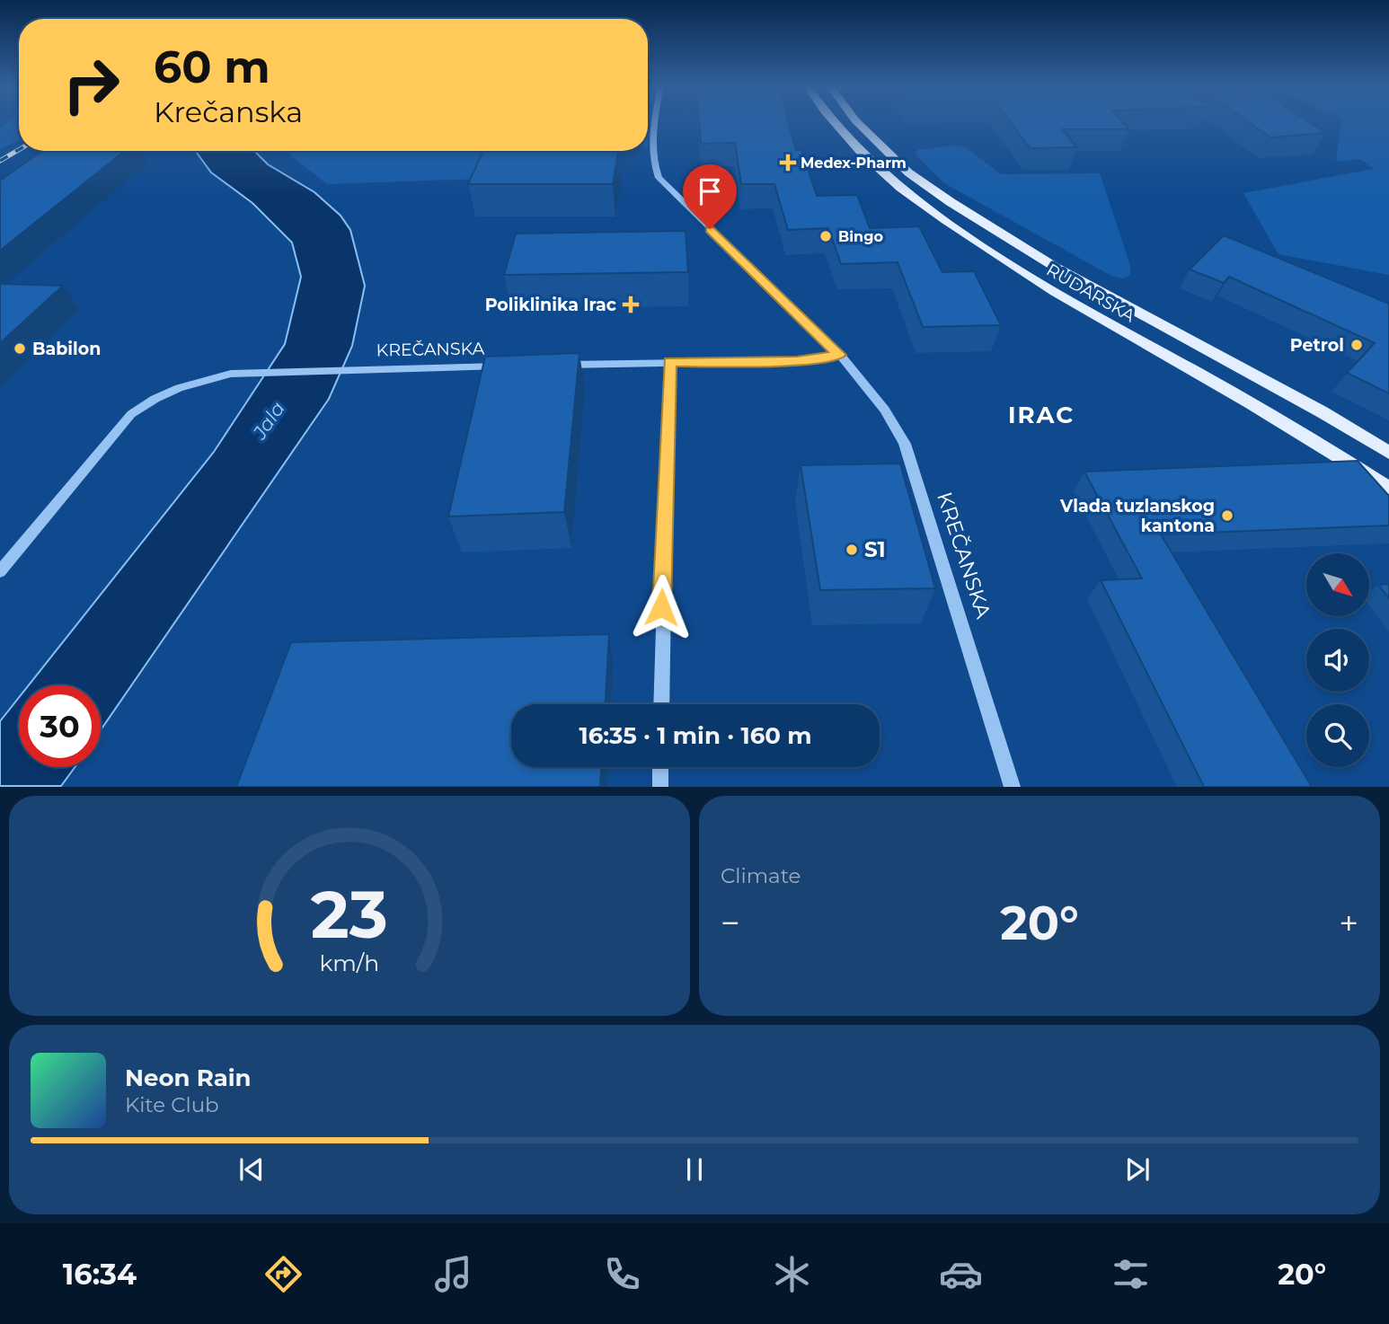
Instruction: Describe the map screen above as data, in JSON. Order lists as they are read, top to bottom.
{
  "streets": {
    "main road": ["RUDARSKA"],
    "street": ["KREČANSKA"]
  },
  "districts": ["IRAC"],
  "water": ["Jala"],
  "places": {
    "health": ["Medex-Pharm", "Poliklinika Irac"],
    "other": [
      "Bingo",
      "Petrol",
      "Babilon",
      "Vlada tuzlanskog kantona",
      "S1"
    ]
  },
  "north": "bottom right",
  "page": {
    "turn": ["60 m", "Krečanska"],
    "limit": "30",
    "trip": "16:35 · 1 min · 160 m",
    "tile": "Climate",
    "heat": ["−", "20°", "+"],
    "song": ["Neon Rain", "Kite Club"],
    "tabs": ["16:34", "20°"],
    "gauge": ["23", "km/h"]
  }
}
